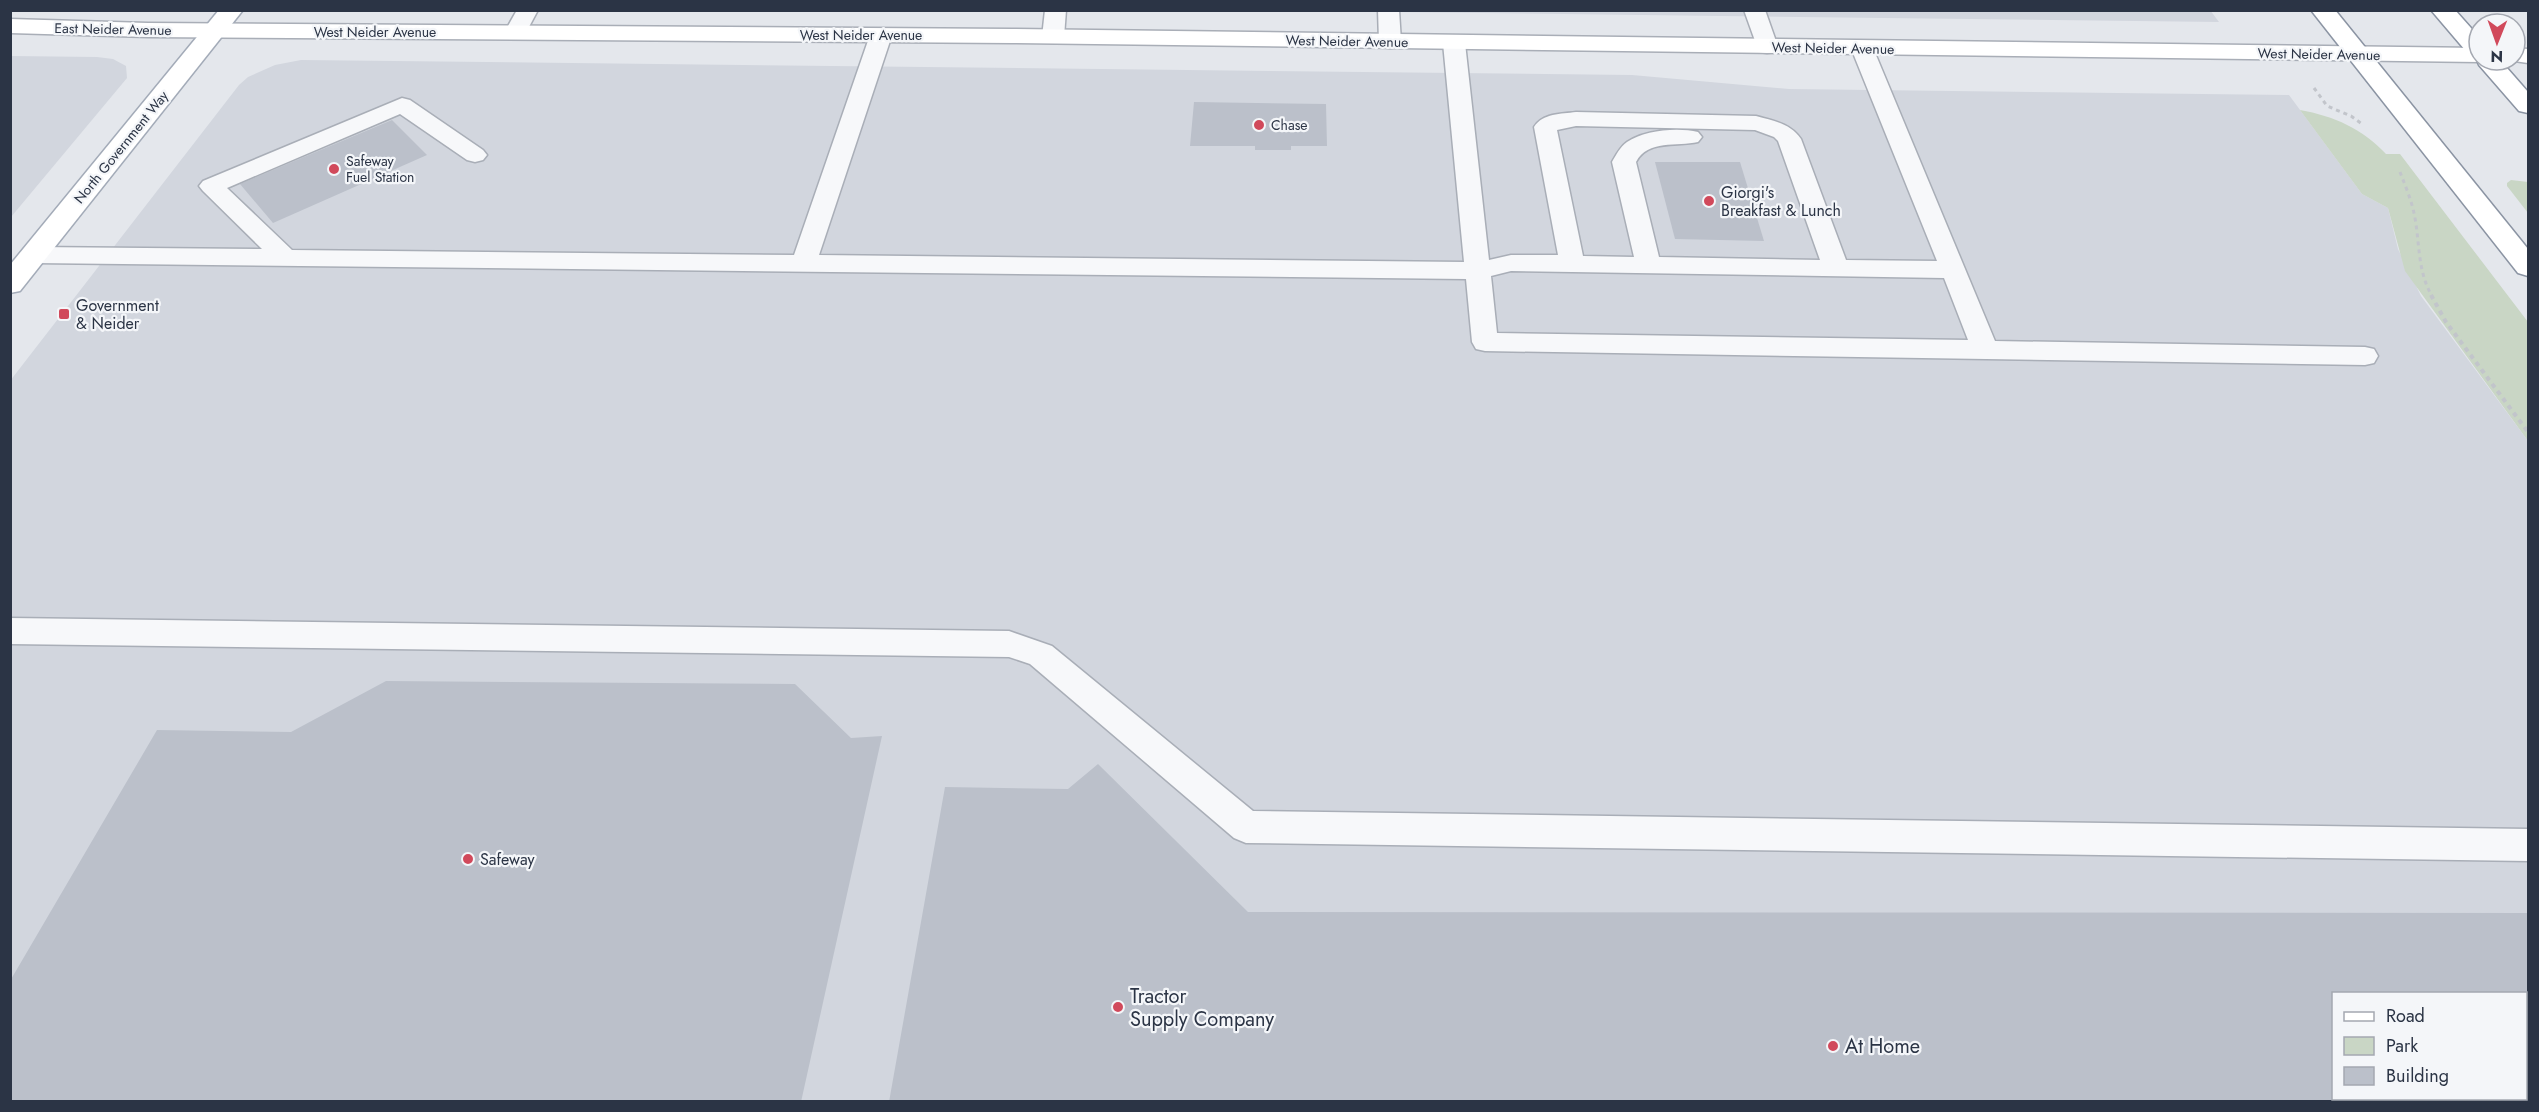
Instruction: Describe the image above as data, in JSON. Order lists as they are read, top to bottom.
{
  "streets": {
    "main road": ["East Neider Avenue", "West Neider Avenue", "North Government Way"]
  },
  "crossings": [
    ["East Neider Avenue", "West Neider Avenue"],
    ["East Neider Avenue", "North Government Way"],
    ["West Neider Avenue", "North Government Way"]
  ],
  "places": {
    "other": [
      "Chase",
      "Safeway Fuel Station",
      "Giorgi's Breakfast & Lunch",
      "Safeway",
      "Tractor Supply Company",
      "At Home"
    ],
    "transit": ["Government & Neider"]
  },
  "legend": ["Road", "Park", "Building"],
  "north": "bottom"
}
